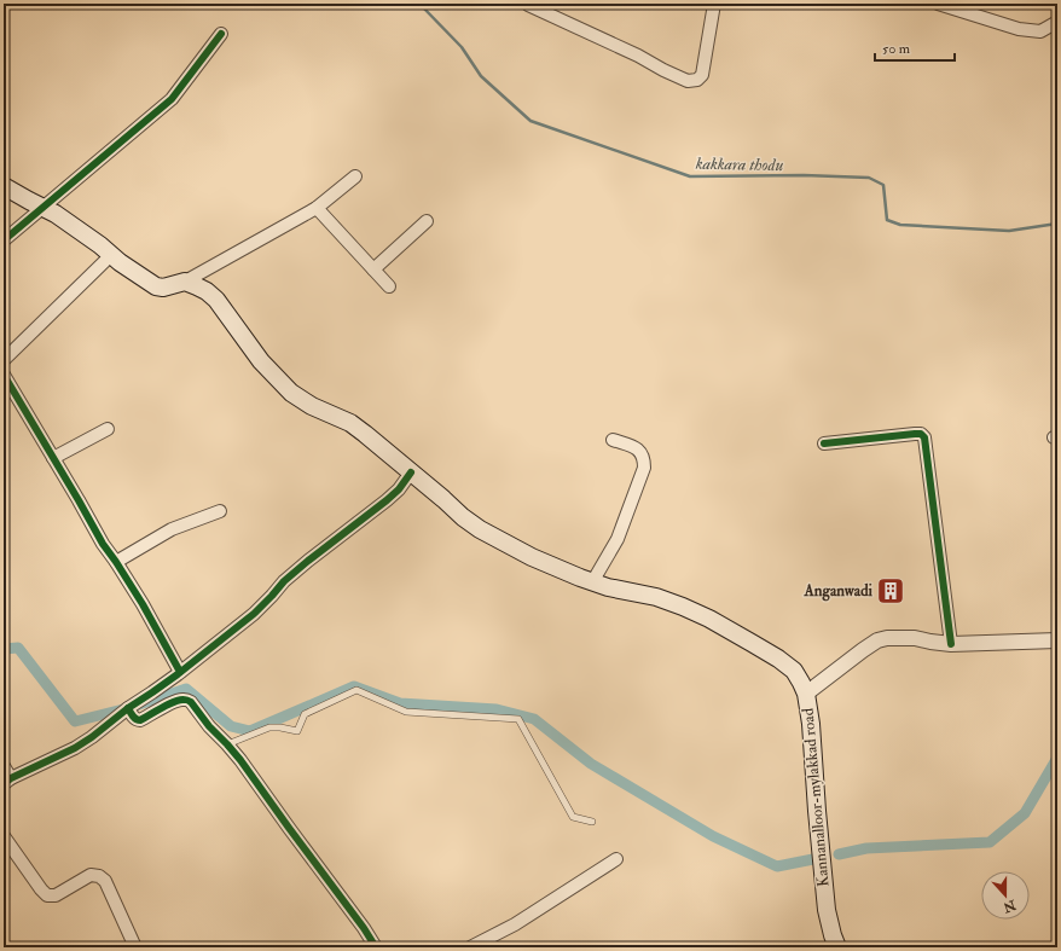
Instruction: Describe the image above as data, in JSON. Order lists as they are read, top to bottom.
{
  "streets": {
    "main road": ["Kannanalloor-mylakkad road"]
  },
  "water": ["kakkara thodu"],
  "places": {
    "building": ["Anganwadi"]
  },
  "scale_bar": "50 m",
  "north": "bottom"
}
